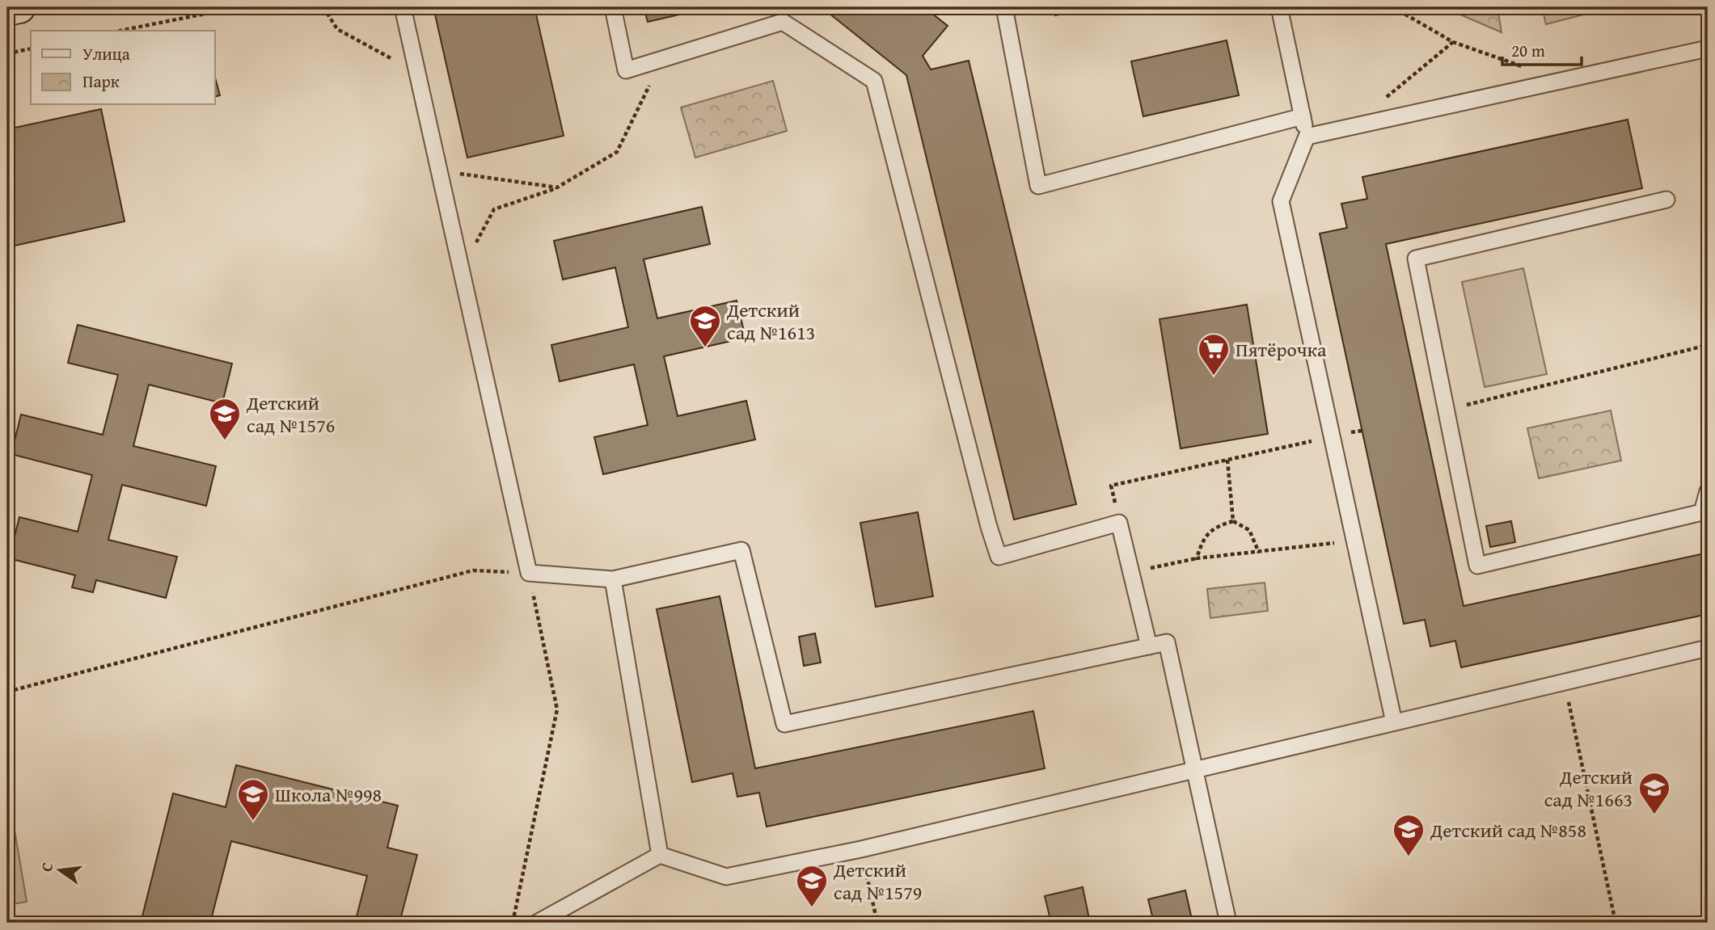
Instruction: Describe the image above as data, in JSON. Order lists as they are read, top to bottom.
{
  "places": {
    "school or university": [
      "Детский сад №1613",
      "Детский сад №1576",
      "Детский сад №1663",
      "Школа №998",
      "Детский сад №858",
      "Детский сад №1579"
    ],
    "supermarket": ["Пятёрочка"]
  },
  "legend": ["Улица", "Парк"],
  "scale_bar": "20 m",
  "north": "left"
}
